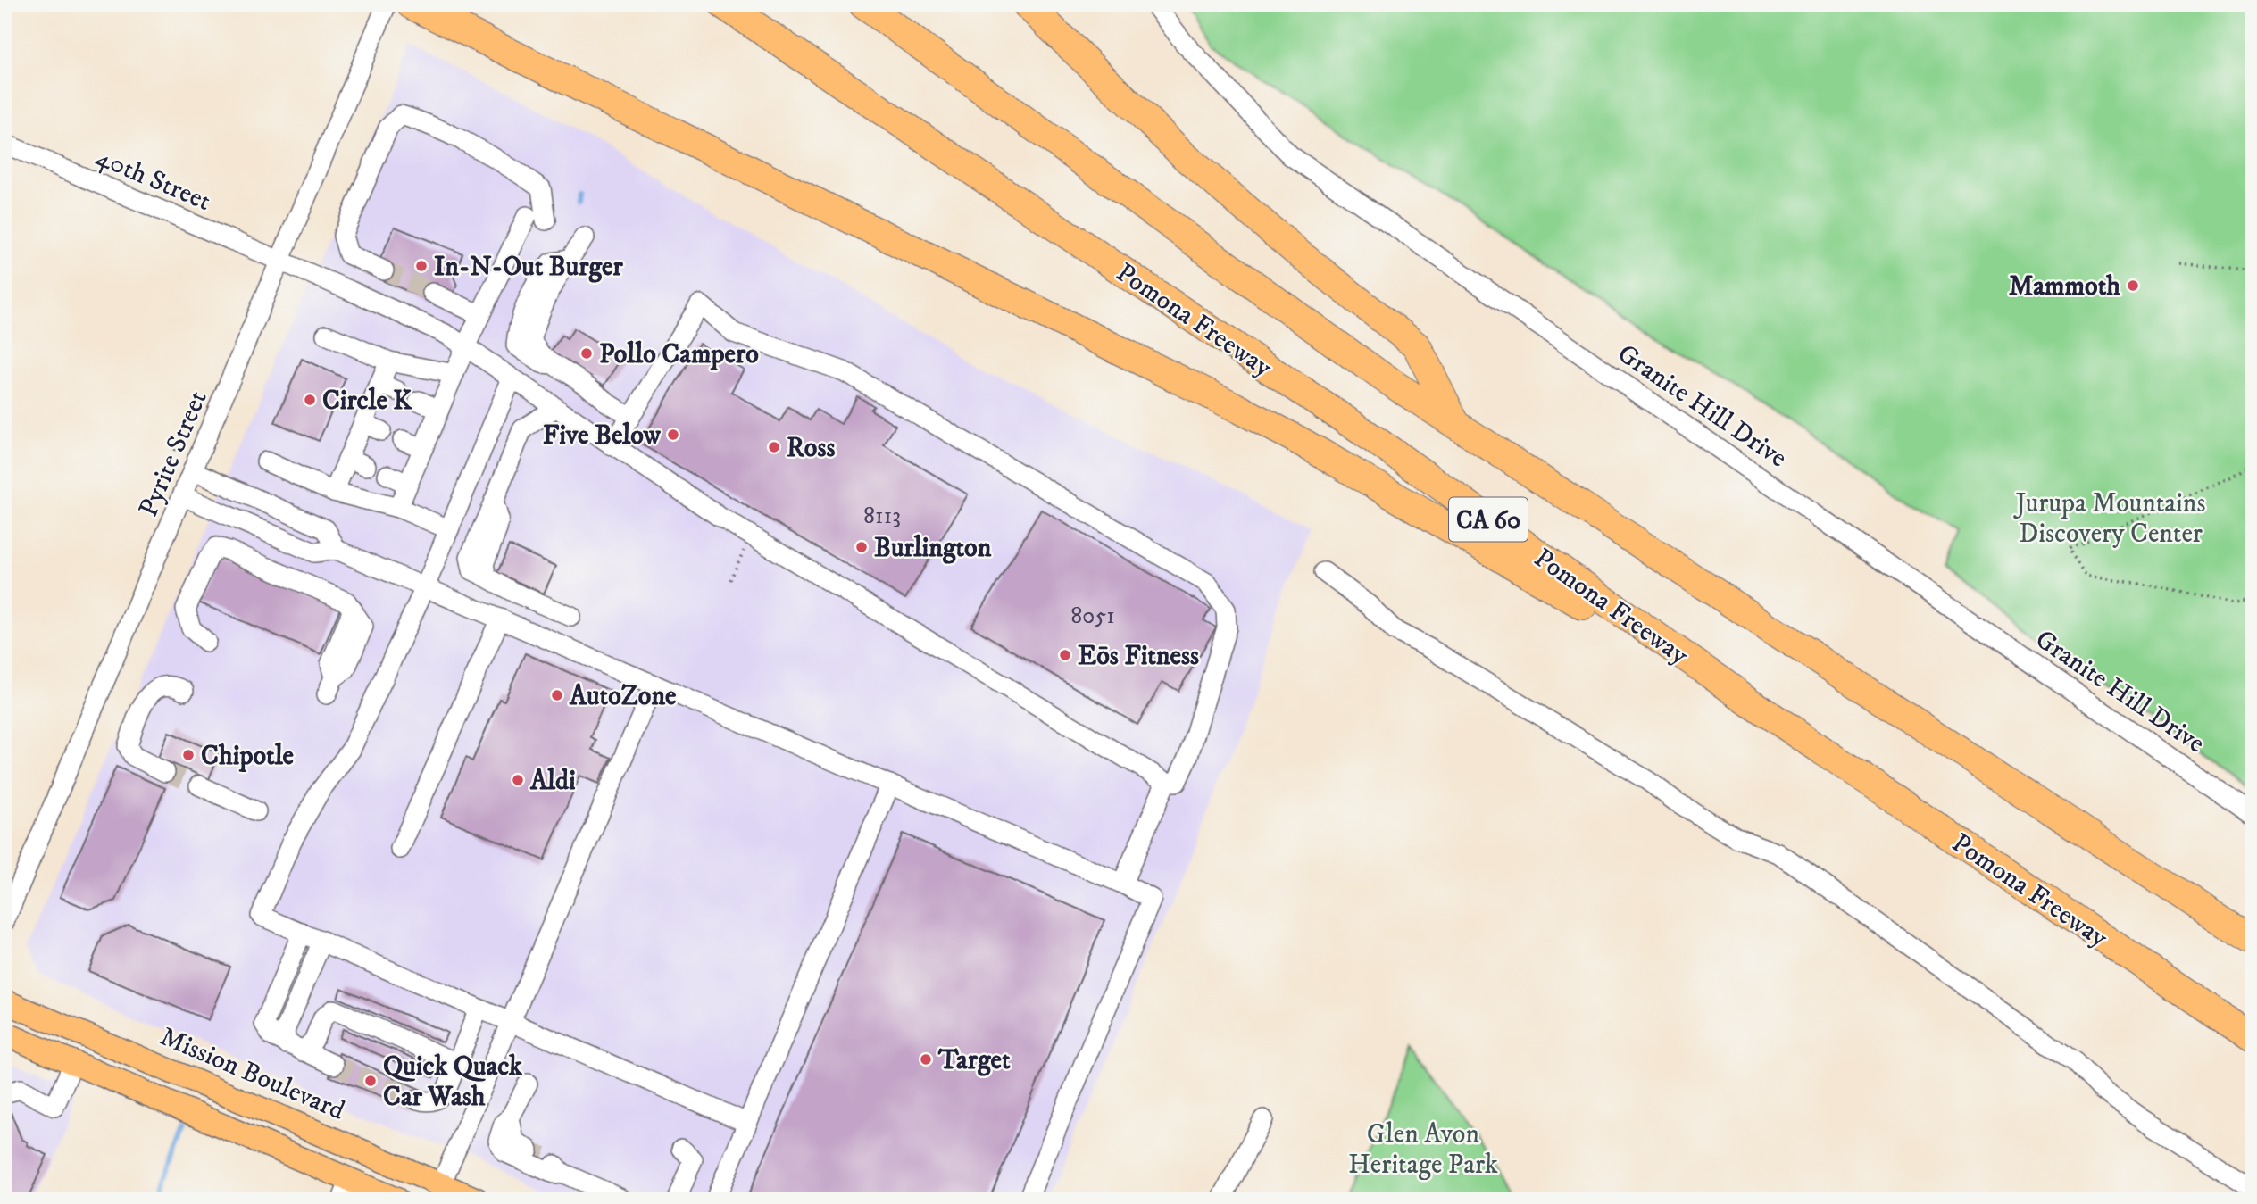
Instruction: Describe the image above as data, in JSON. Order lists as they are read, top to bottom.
{
  "streets": {
    "highway": ["Pomona Freeway", "CA 60"],
    "main road": ["Mission Boulevard"],
    "street": ["40th Street", "Granite Hill Drive", "Pyrite Street"]
  },
  "crossings": [
    ["40th Street", "Pyrite Street"]
  ],
  "parks": ["Jurupa Mountains Discovery Center", "Glen Avon Heritage Park"],
  "places": [
    "In-N-Out Burger",
    "Mammoth",
    "Pollo Campero",
    "Circle K",
    "Five Below",
    "Ross",
    "Burlington",
    "Eōs Fitness",
    "AutoZone",
    "Chipotle",
    "Aldi",
    "Target",
    "Quick Quack Car Wash"
  ],
  "house_numbers": ["8113", "8051"]
}
